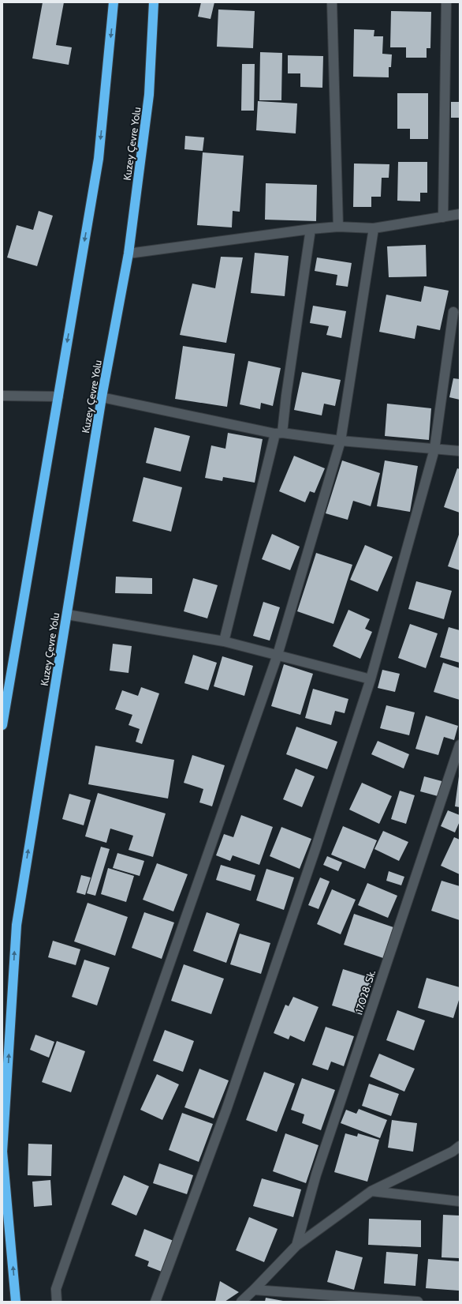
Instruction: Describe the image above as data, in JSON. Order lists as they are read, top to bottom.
{
  "streets": {
    "highway": ["Kuzey Çevre Yolu"],
    "street": ["17028. Sk."]
  },
  "one_way": ["Kuzey Çevre Yolu"]
}
